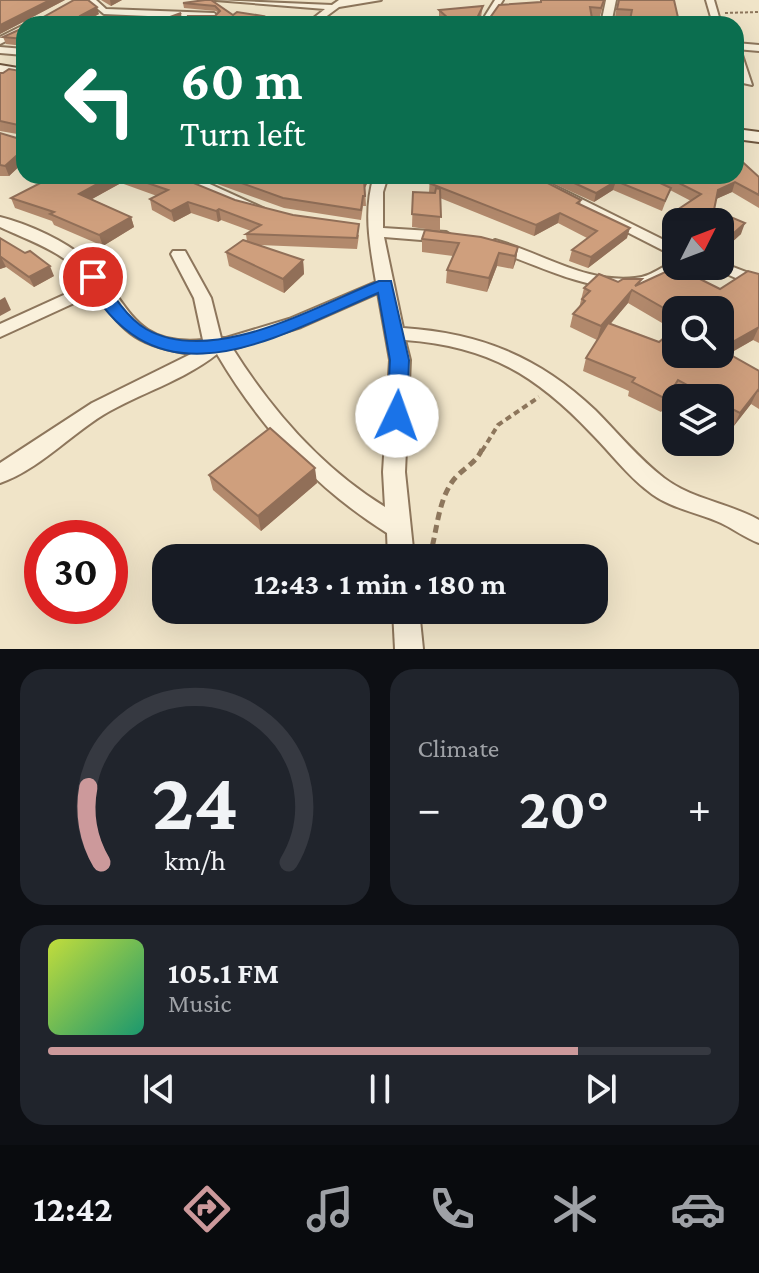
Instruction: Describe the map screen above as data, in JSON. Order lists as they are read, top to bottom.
{
  "north": "top right",
  "page": {
    "turn": ["60 m", "Turn left"],
    "limit": "30",
    "trip": "12:43 · 1 min · 180 m",
    "tile": "Climate",
    "heat": ["−", "20°", "+"],
    "song": ["105.1 FM", "Music"],
    "tabs": "12:42",
    "gauge": ["24", "km/h"]
  }
}
